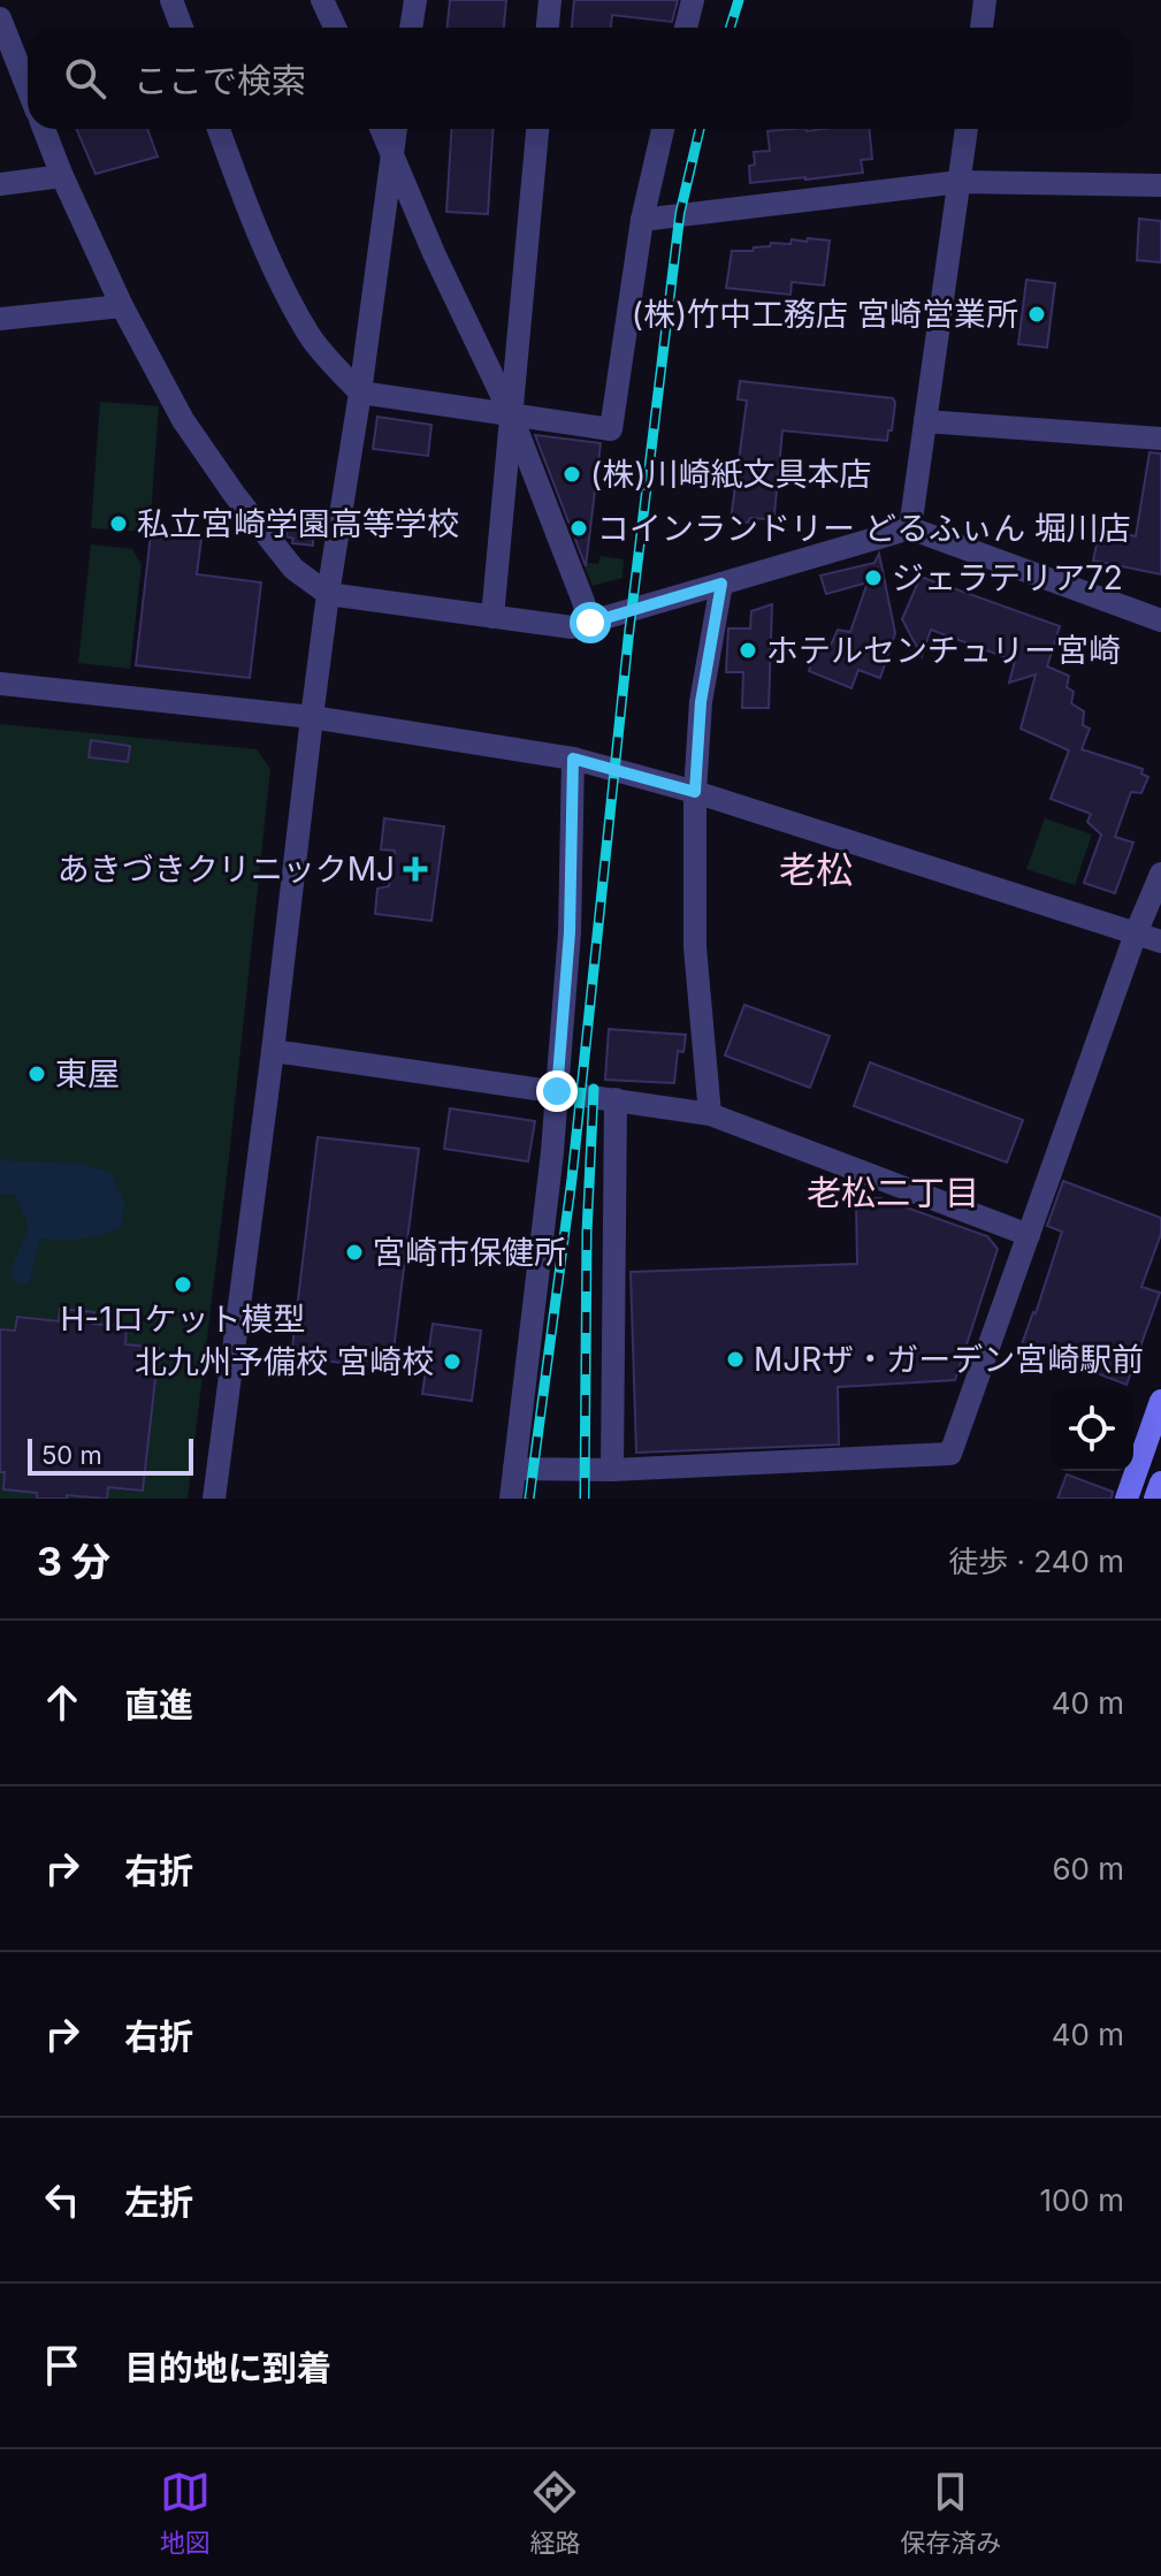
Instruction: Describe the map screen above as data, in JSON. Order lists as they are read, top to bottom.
{
  "districts": ["老松", "老松二丁目"],
  "places": {
    "other": [
      "(株)竹中工務店 宮崎営業所",
      "(株)川崎紙文具本店",
      "私立宮崎学園高等学校",
      "コインランドリー どるふぃん 堀川店",
      "ジェラテリア72",
      "ホテルセンチュリー宮崎",
      "東屋",
      "宮崎市保健所",
      "H-1ロケット模型",
      "MJRザ・ガーデン宮崎駅前",
      "北九州予備校 宮崎校"
    ],
    "health": ["あきづきクリニックMJ"]
  },
  "scale_bar": "50 m",
  "page": {
    "search": "ここで検索",
    "scale": "50 m",
    "heading": ["3 分", "徒歩 · 240 m"],
    "list": [
      ["直進", "40 m"],
      ["右折", "60 m"],
      ["右折", "40 m"],
      ["左折", "100 m"],
      "目的地に到着"
    ],
    "nav": ["地図", "経路", "保存済み"]
  }
}
